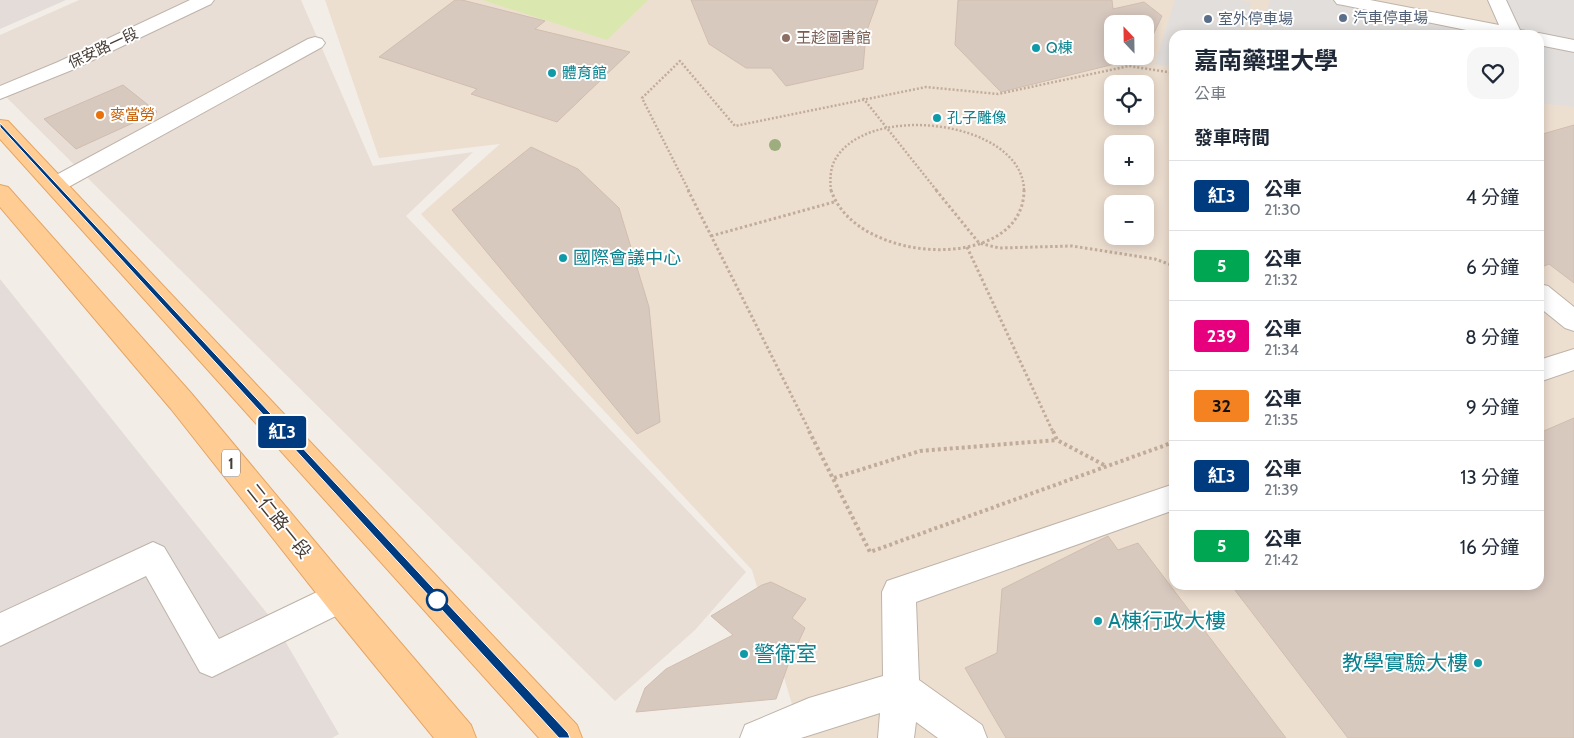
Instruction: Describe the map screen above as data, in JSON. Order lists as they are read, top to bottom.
{
  "streets": {
    "main road": ["1", "二仁路一段"],
    "street": ["保安路一段"]
  },
  "places": [
    "汽車停車場",
    "室外停車場",
    "王趁圖書館",
    "Q棟",
    "體育館",
    "麥當勞",
    "孔子雕像",
    "國際會議中心",
    "A棟行政大樓",
    "警衛室",
    "教學實驗大樓"
  ],
  "lines": ["bus line 紅3"],
  "north": "top",
  "page": {
    "on_map": "紅3",
    "map_buttons": ["+", "−"],
    "heading": [
      ["嘉南藥理大學", "公車"],
      "發車時間"
    ],
    "list": [
      {
        "mark": "紅3",
        "name": "公車",
        "note": "21:30",
        "value": "4 分鐘"
      },
      {
        "mark": "5",
        "name": "公車",
        "note": "21:32",
        "value": "6 分鐘"
      },
      {
        "mark": "239",
        "name": "公車",
        "note": "21:34",
        "value": "8 分鐘"
      },
      {
        "mark": "32",
        "name": "公車",
        "note": "21:35",
        "value": "9 分鐘"
      },
      {
        "mark": "紅3",
        "name": "公車",
        "note": "21:39",
        "value": "13 分鐘"
      },
      {
        "mark": "5",
        "name": "公車",
        "note": "21:42",
        "value": "16 分鐘"
      }
    ]
  }
}
